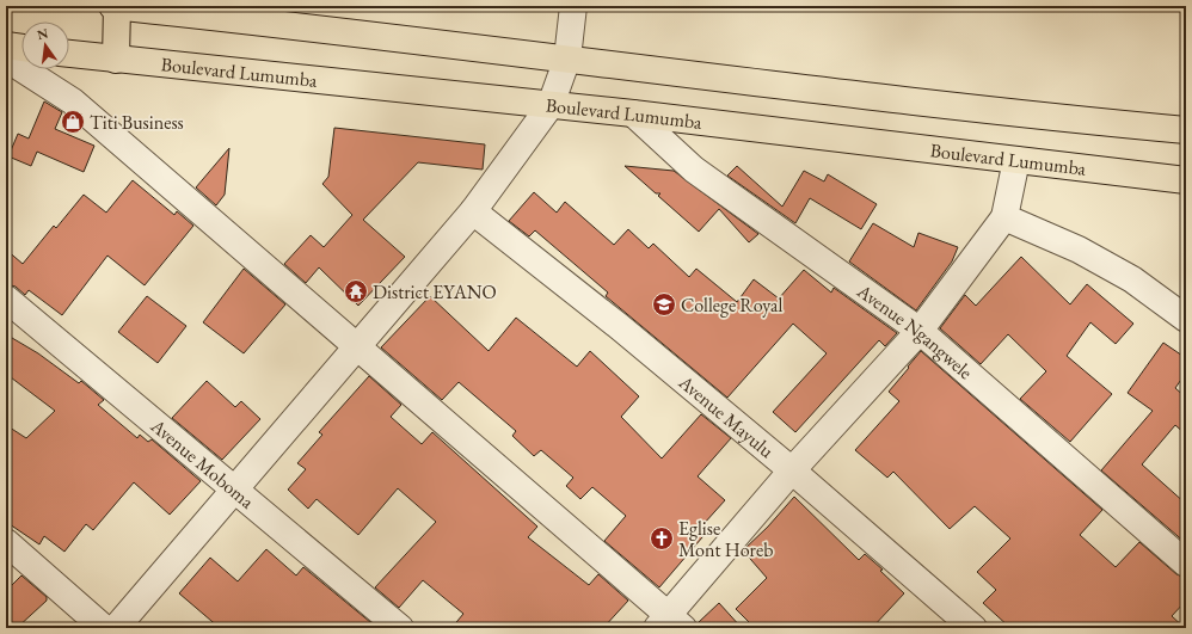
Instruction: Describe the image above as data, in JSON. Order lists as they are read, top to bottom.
{
  "streets": {
    "highway": ["Boulevard Lumumba"],
    "street": ["Avenue Ngangwele", "Avenue Mayulu", "Avenue Moboma"]
  },
  "crossings": [
    ["Boulevard Lumumba", "Avenue Ngangwele"]
  ],
  "places": {
    "shop": ["Titi Business"],
    "temple": ["District EYANO"],
    "school or university": ["College Royal"],
    "church": ["Eglise Mont Horeb"]
  },
  "north": "top"
}
